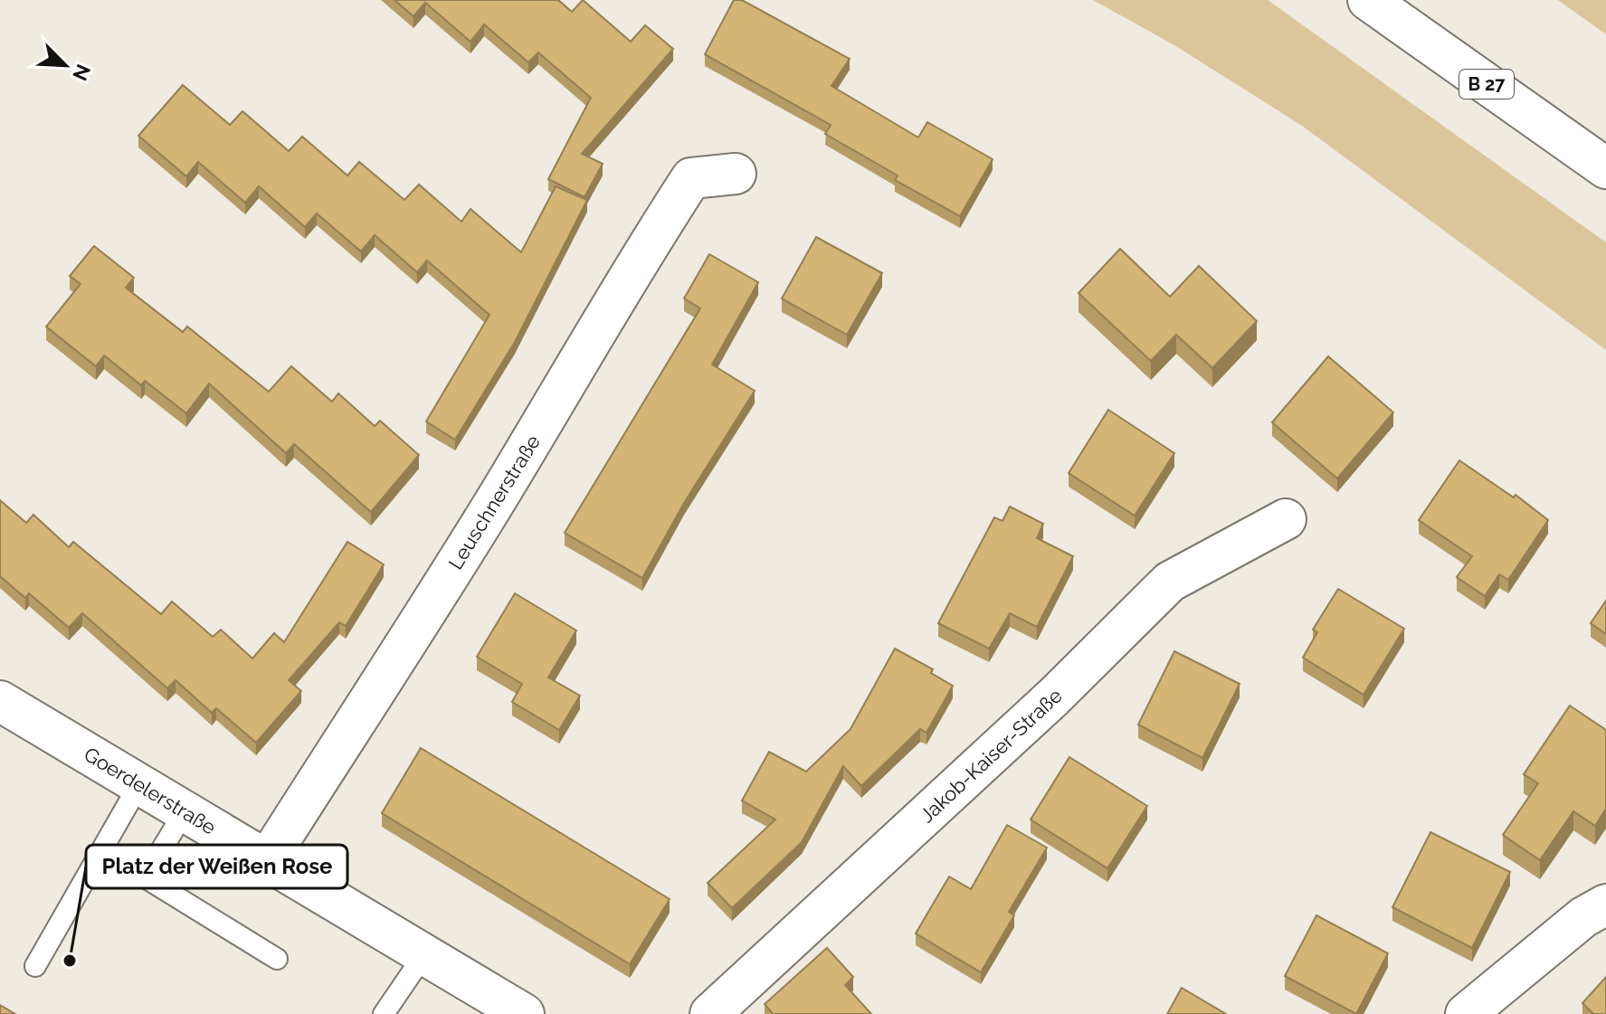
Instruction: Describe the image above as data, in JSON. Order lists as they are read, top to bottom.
{
  "streets": {
    "main road": [
      "B 27",
      "Leuschnerstraße",
      "Jakob-Kaiser-Straße",
      "Goerdelerstraße"
    ]
  },
  "crossings": [
    ["Leuschnerstraße", "Goerdelerstraße"]
  ],
  "places": ["Platz der Weißen Rose"],
  "north": "bottom right"
}
